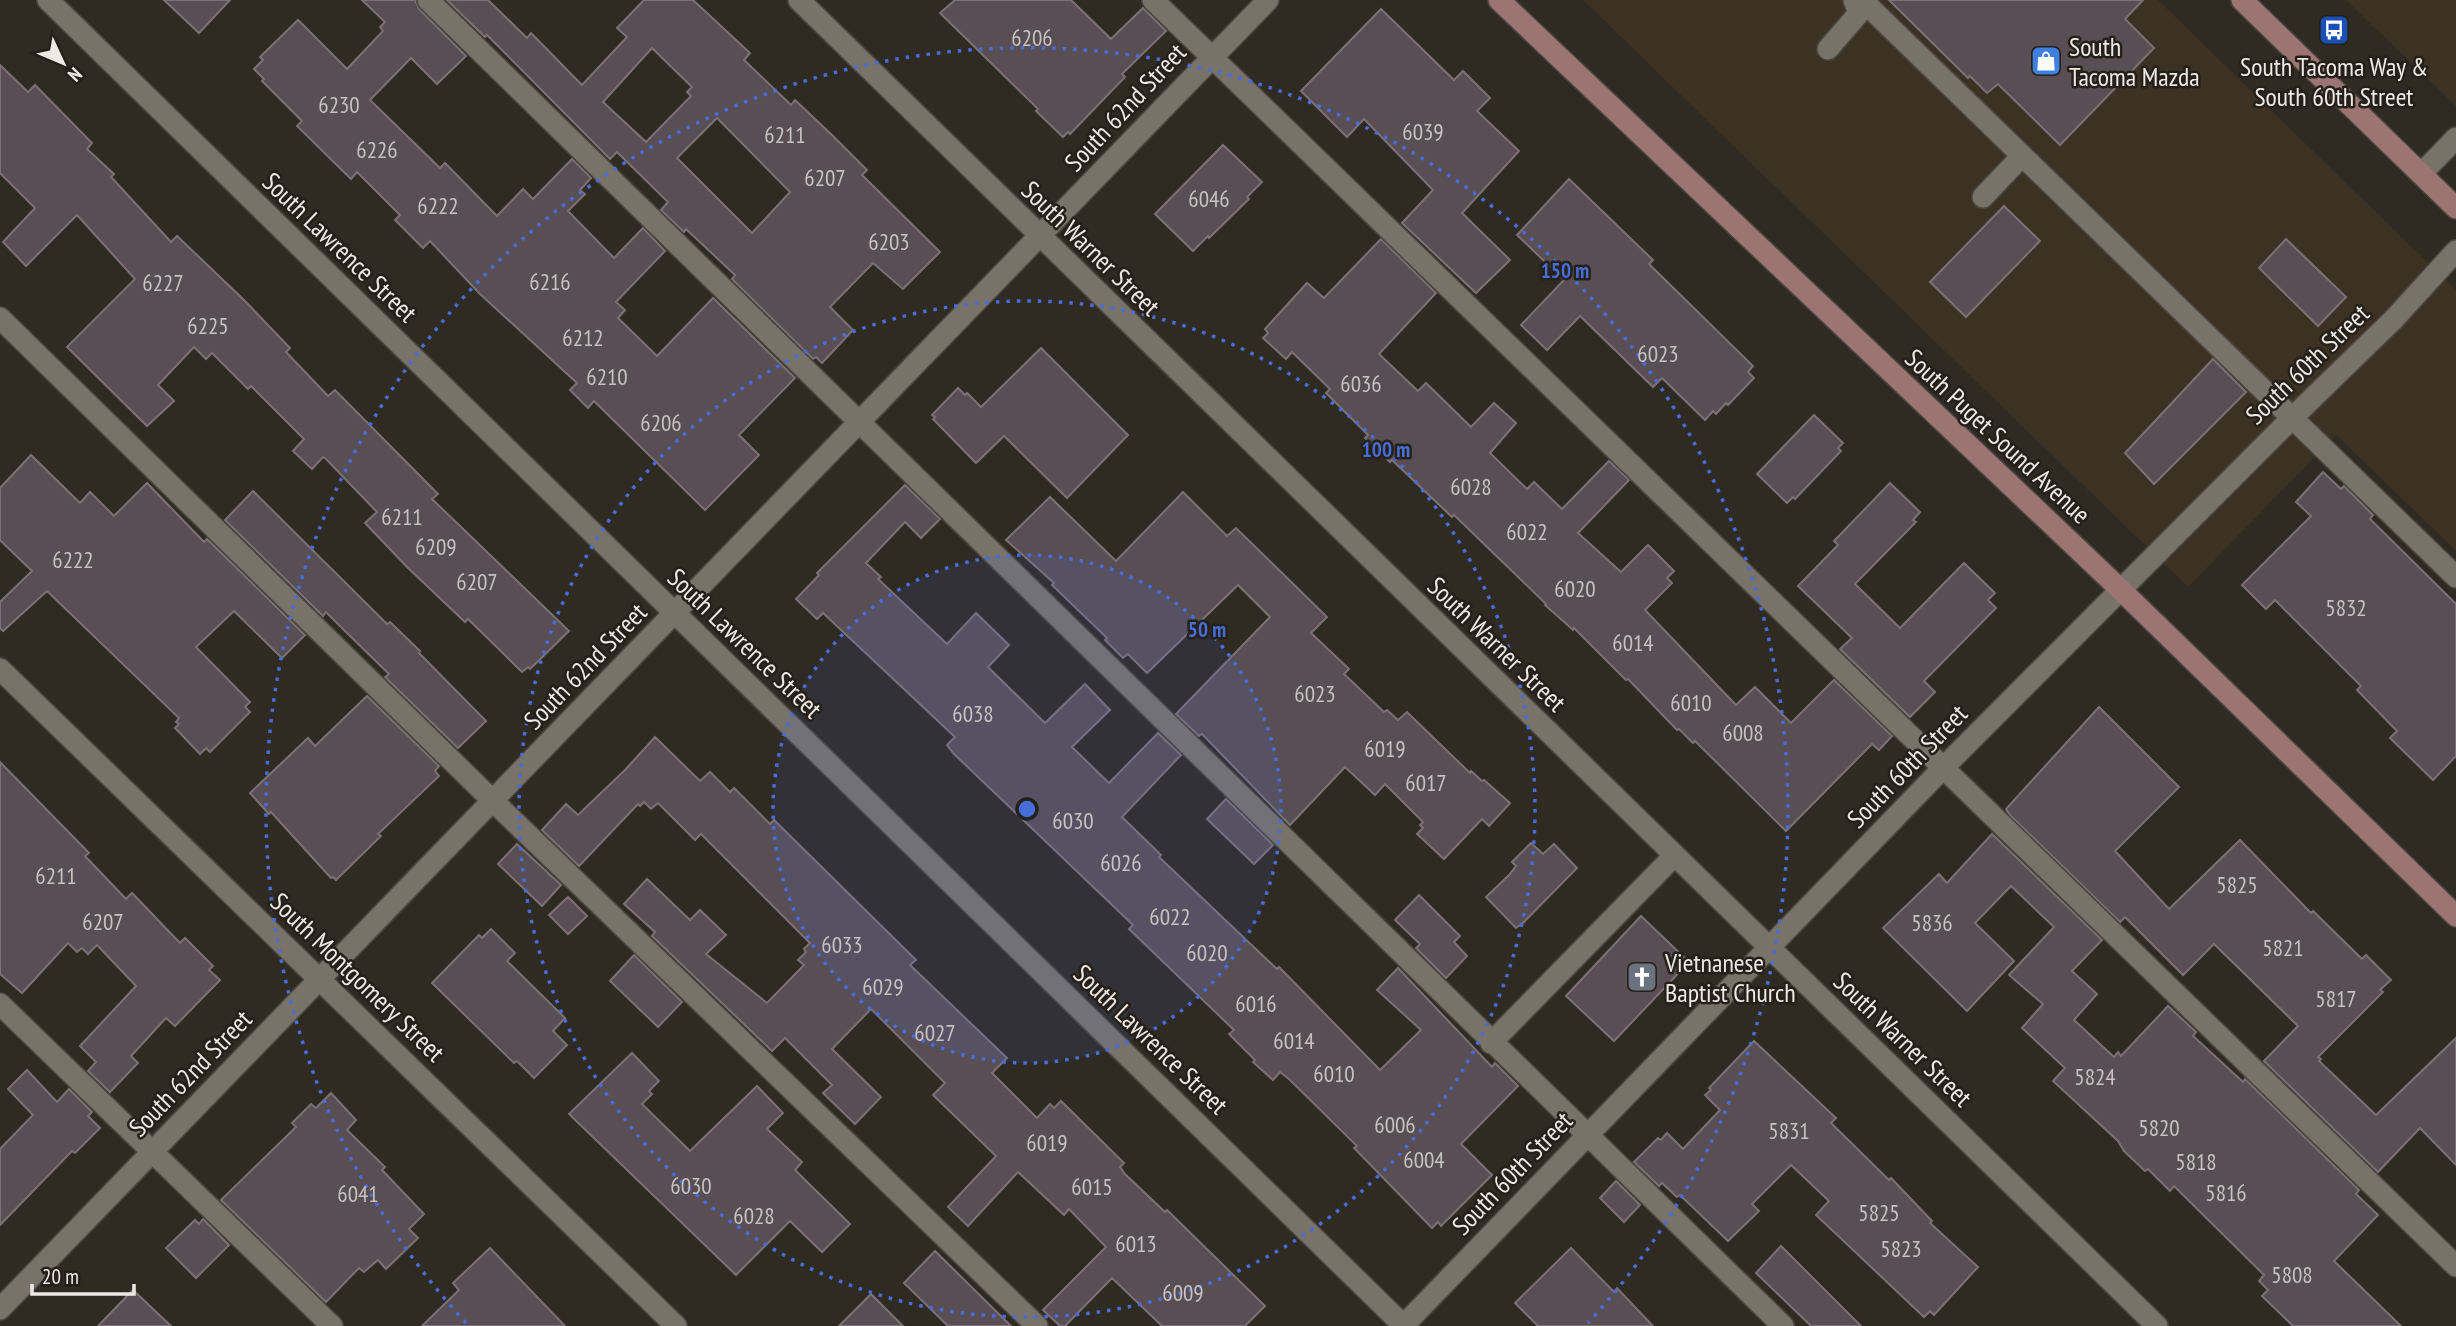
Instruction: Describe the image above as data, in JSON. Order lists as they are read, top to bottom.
{
  "streets": {
    "street": [
      "South 62nd Street",
      "South Lawrence Street",
      "South Warner Street",
      "South 60th Street",
      "South Puget Sound Avenue",
      "South Montgomery Street"
    ]
  },
  "crossings": [
    ["South 62nd Street", "South Lawrence Street"],
    ["South 62nd Street", "South Warner Street"],
    ["South 62nd Street", "South Montgomery Street"],
    ["South Lawrence Street", "South 60th Street"],
    ["South Warner Street", "South 60th Street"],
    ["South 60th Street", "South Puget Sound Avenue"]
  ],
  "places": {
    "bus stop": ["South Tacoma Way & South 60th Street"],
    "shop": ["South Tacoma Mazda"],
    "church": ["Vietnanese Baptist Church"]
  },
  "house_numbers": [
    "6206",
    "6230",
    "6039",
    "6211",
    "6226",
    "6207",
    "6046",
    "6222",
    "6203",
    "6216",
    "6227",
    "6225",
    "6212",
    "6023",
    "6210",
    "6036",
    "6206",
    "6028",
    "6211",
    "6022",
    "6209",
    "6222",
    "6207",
    "6020",
    "5832",
    "6014",
    "6023",
    "6010",
    "6038",
    "6008",
    "6019",
    "6017",
    "6030",
    "6026",
    "6211",
    "5825",
    "6022",
    "6207",
    "5836",
    "6033",
    "5821",
    "6020",
    "6029",
    "5817",
    "6016",
    "6027",
    "6014",
    "6010",
    "5824",
    "6006",
    "5820",
    "5831",
    "6019",
    "6004",
    "5818",
    "6030",
    "6015",
    "5816",
    "6041",
    "5825",
    "6028",
    "6013",
    "5823",
    "5808",
    "6009"
  ],
  "scale_bar": "20 m",
  "north": "bottom right",
  "rings": ["150 m", "100 m", "50 m"]
}
